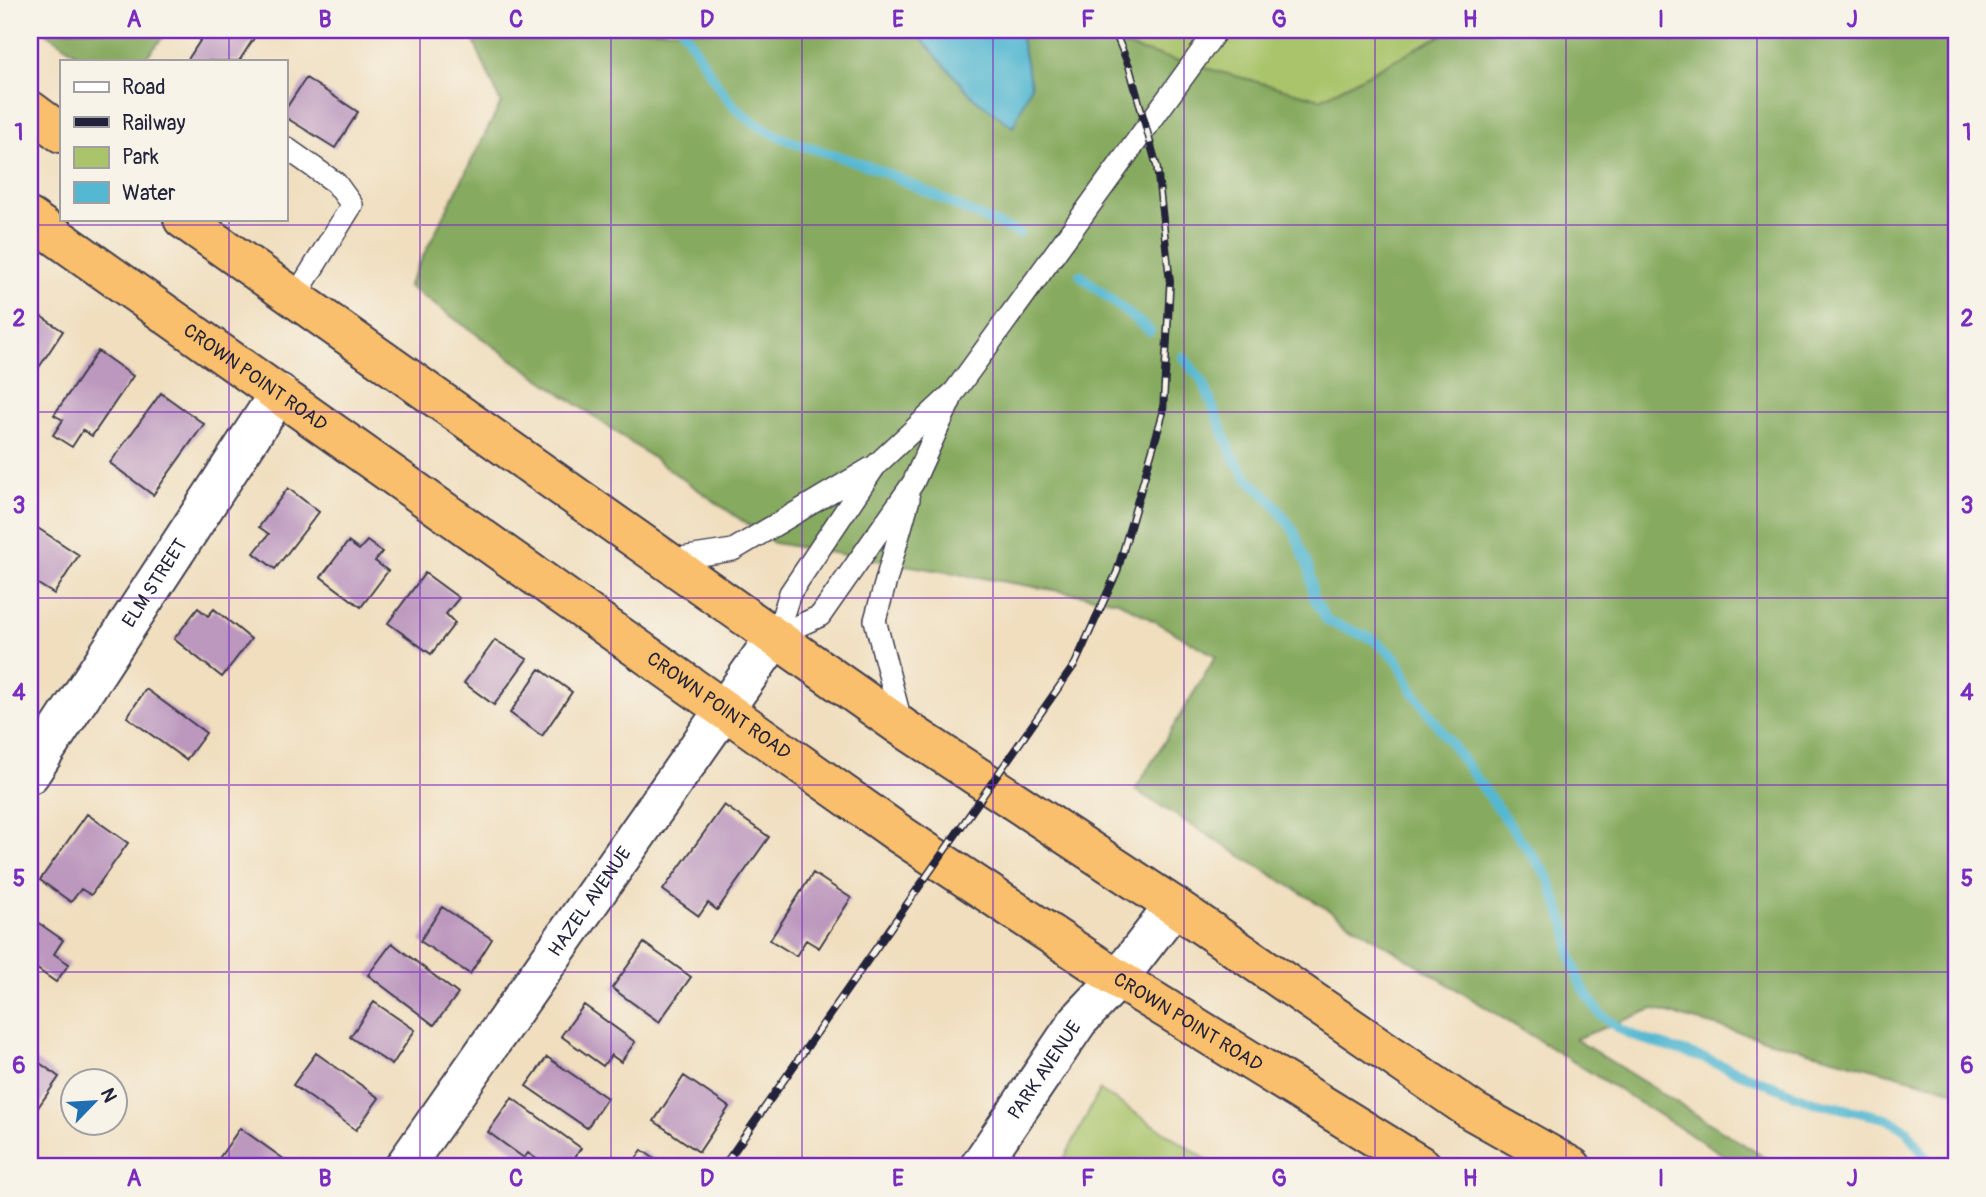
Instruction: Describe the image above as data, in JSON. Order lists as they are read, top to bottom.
{
  "streets": {
    "highway": ["CROWN POINT ROAD"],
    "street": ["ELM STREET", "HAZEL AVENUE", "PARK AVENUE"]
  },
  "crossings": [
    ["CROWN POINT ROAD", "ELM STREET"],
    ["CROWN POINT ROAD", "HAZEL AVENUE"],
    ["CROWN POINT ROAD", "PARK AVENUE"]
  ],
  "legend": [
    "Road",
    "Railway",
    "Park",
    "Water"
  ],
  "north": "top right",
  "grid": {
    "columns": [
      "A",
      "B",
      "C",
      "D",
      "E",
      "F",
      "G",
      "H",
      "I",
      "J"
    ],
    "rows": [
      "1",
      "2",
      "3",
      "4",
      "5",
      "6"
    ]
  }
}
